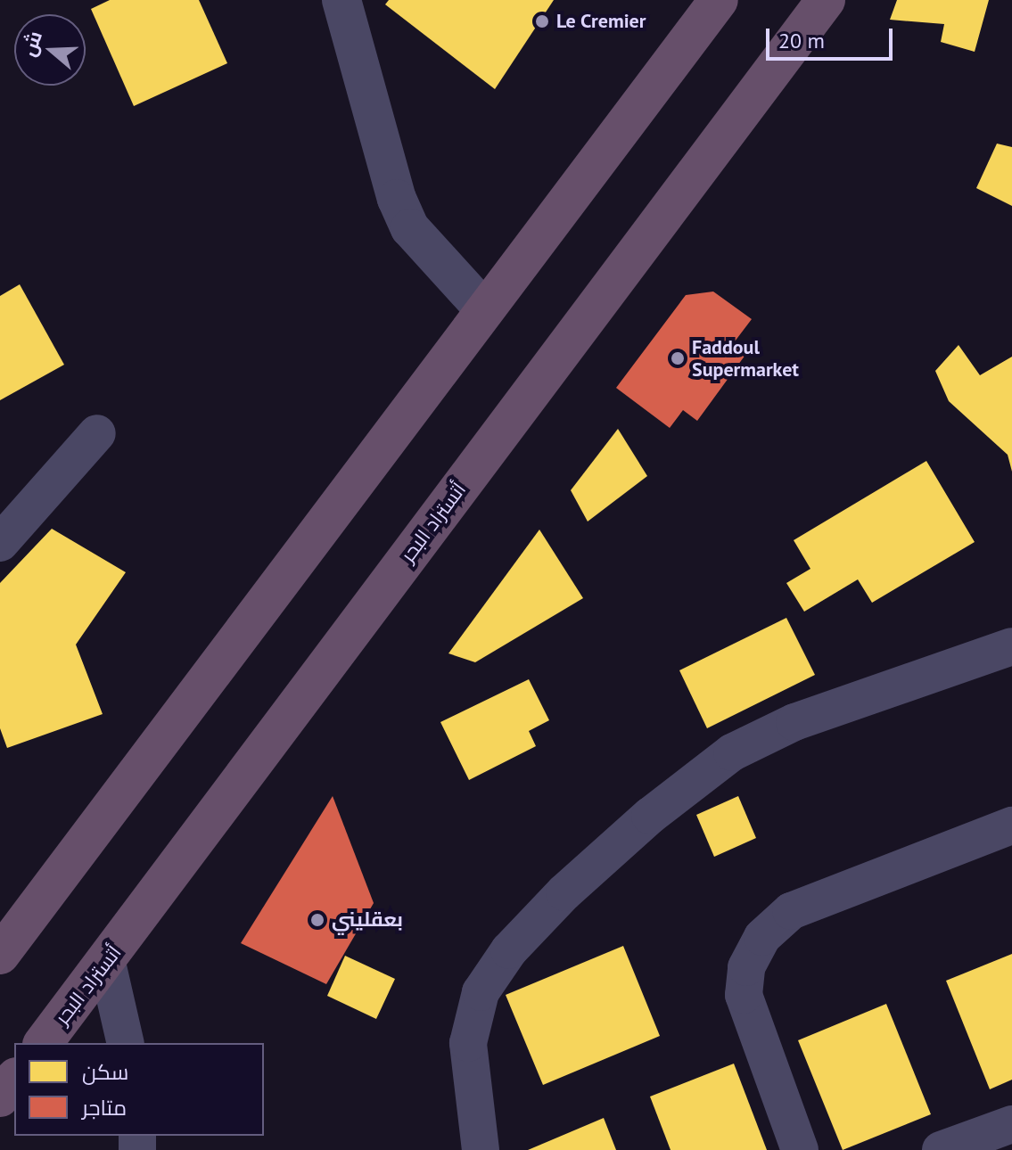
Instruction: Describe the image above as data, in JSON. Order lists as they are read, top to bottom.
{
  "streets": {
    "highway": ["أتستراد البحر"]
  },
  "places": ["Le Cremier", "Faddoul Supermarket", "بعقليني"],
  "legend": ["سكن", "متاجر"],
  "scale_bar": "20 m",
  "north": "left"
}
